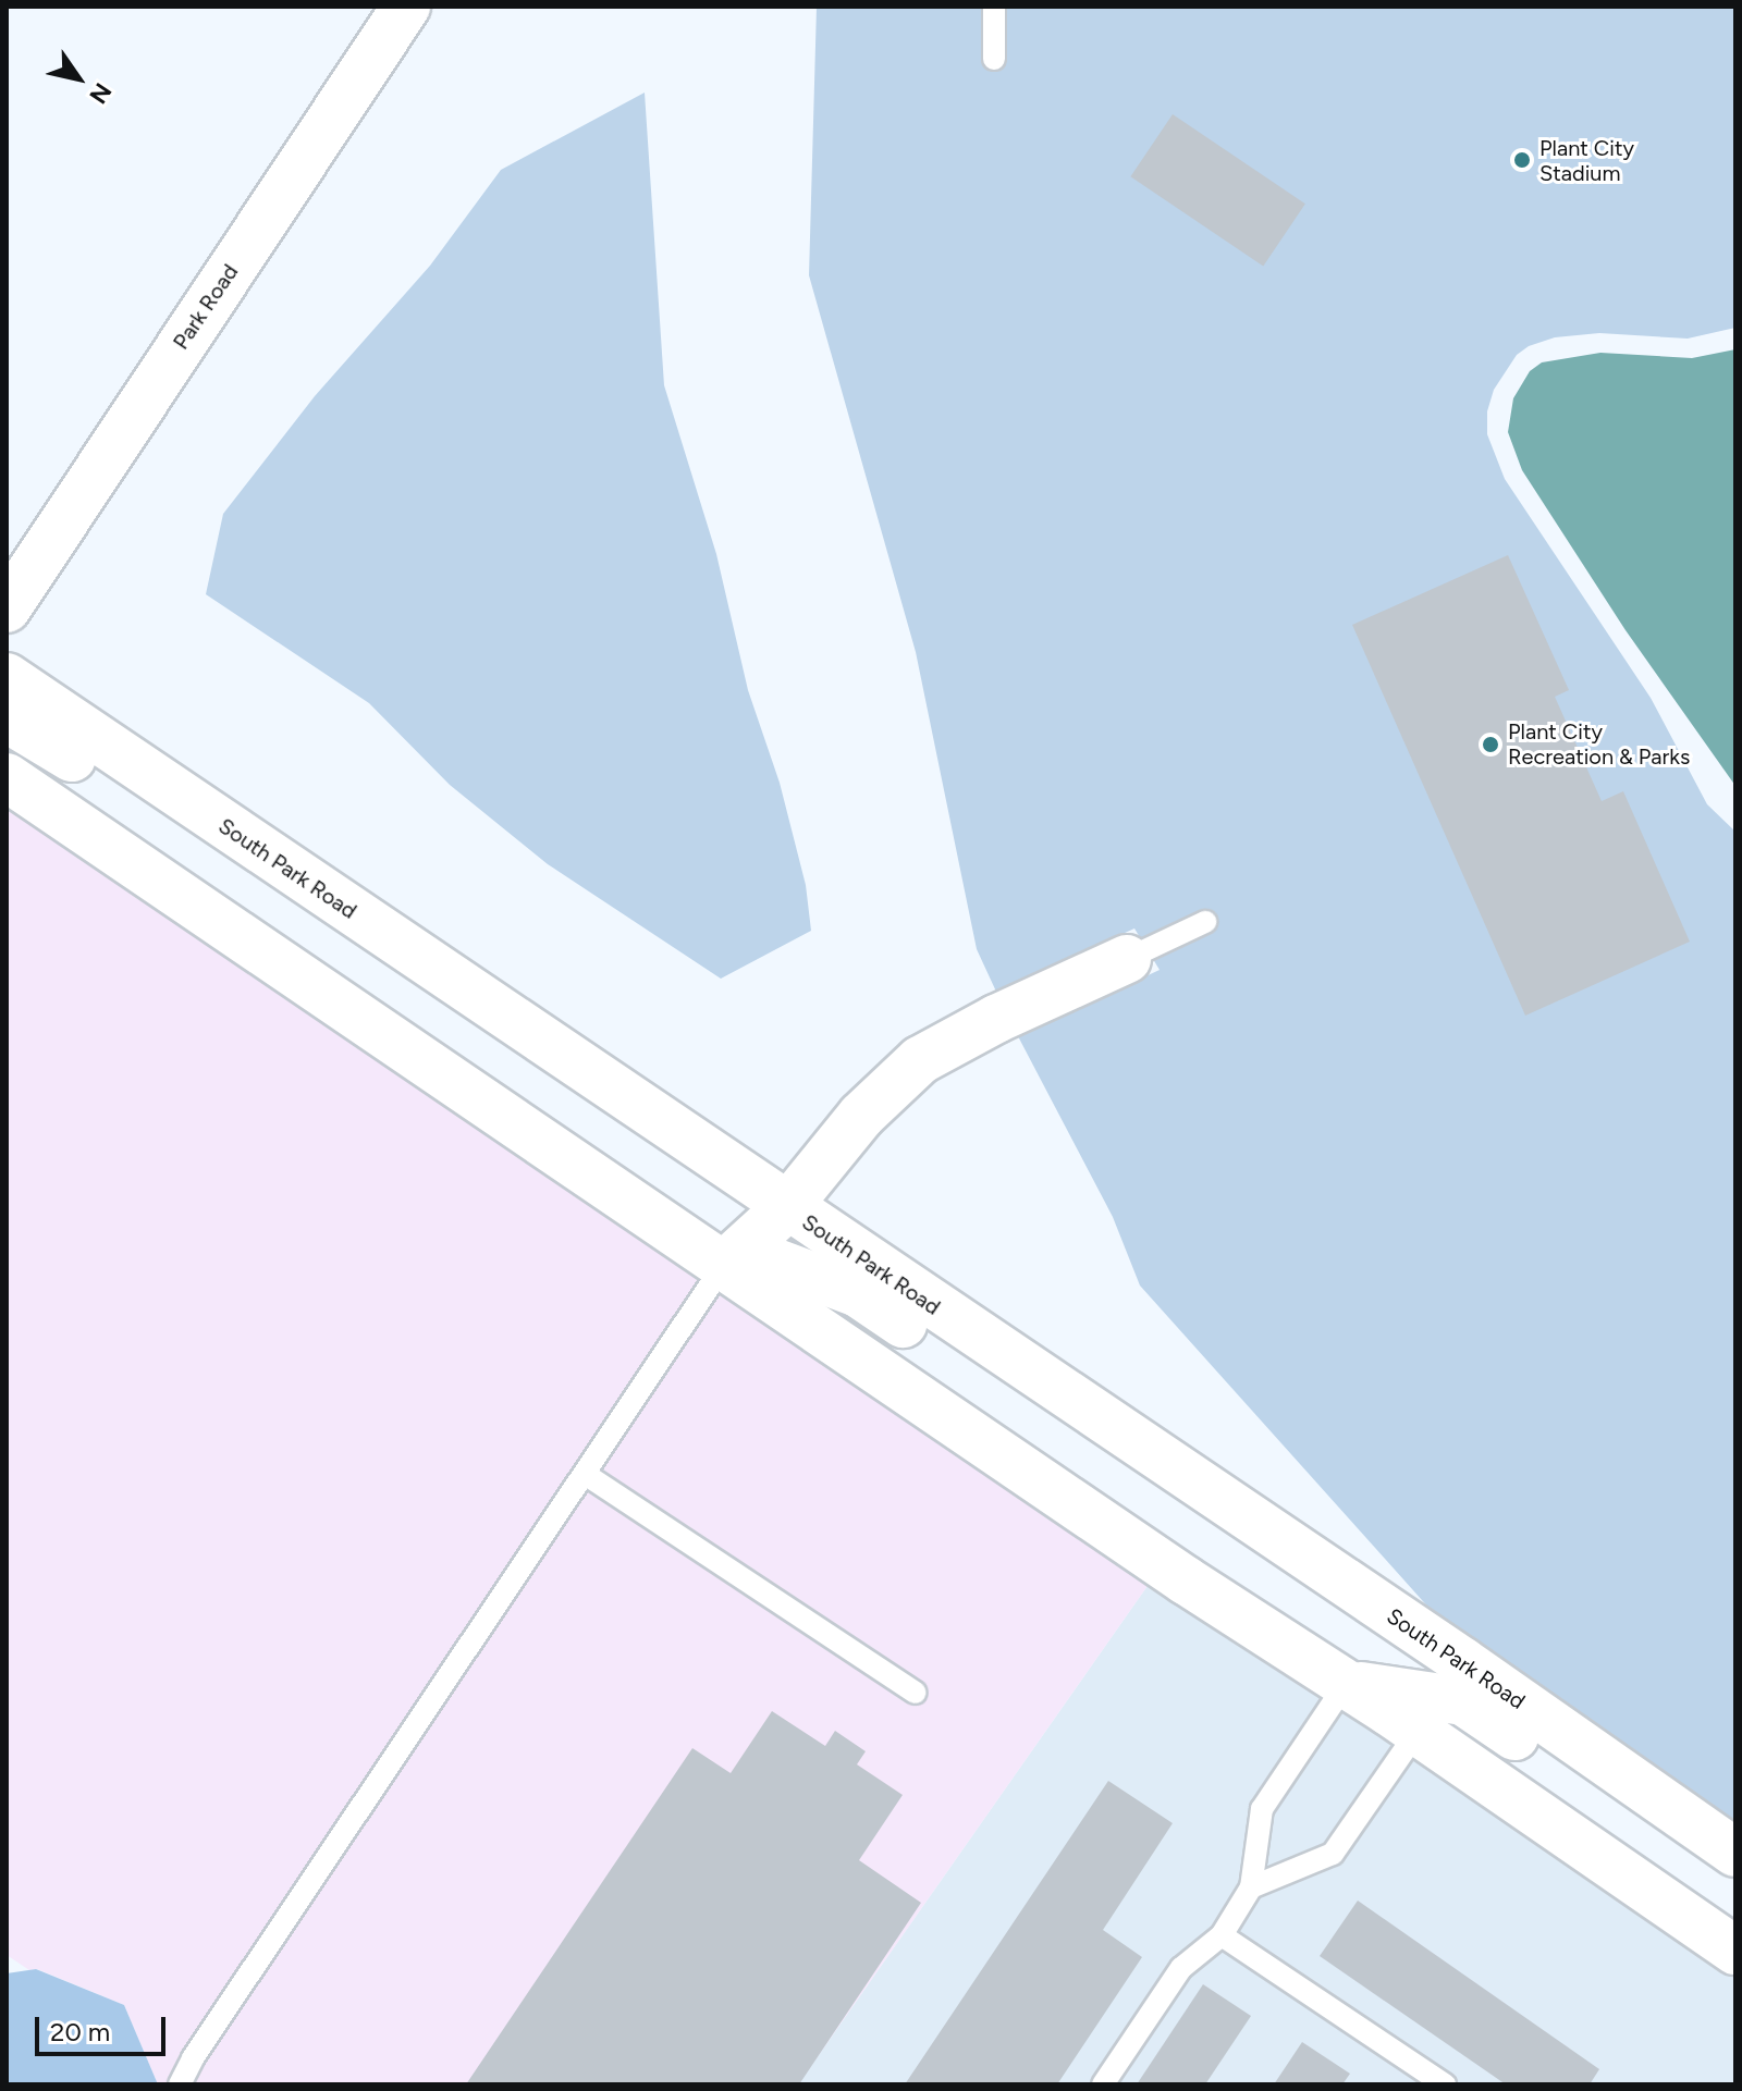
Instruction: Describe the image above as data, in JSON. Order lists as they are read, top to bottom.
{
  "streets": {
    "main road": ["Park Road", "South Park Road"]
  },
  "places": ["Plant City Stadium", "Plant City Recreation & Parks"],
  "scale_bar": "20 m",
  "north": "bottom right"
}
